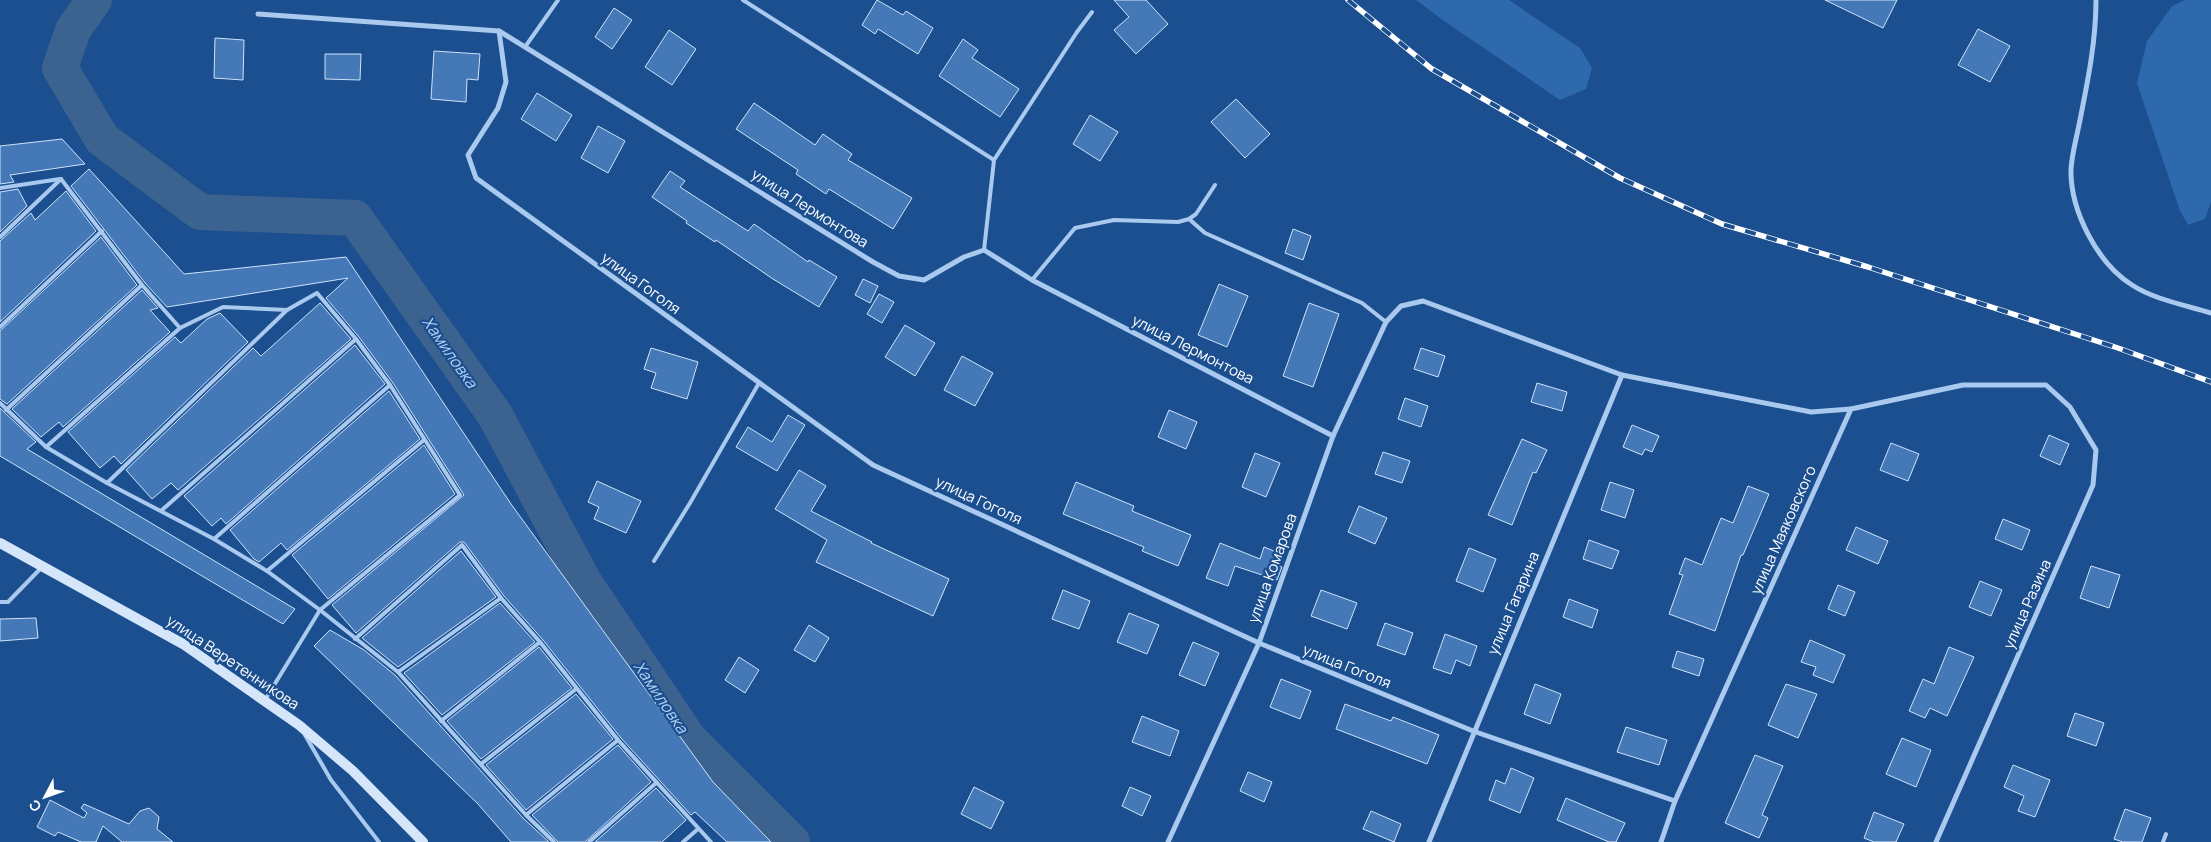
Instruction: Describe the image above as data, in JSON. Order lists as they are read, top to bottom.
{
  "streets": {
    "main road": ["улица Веретенникова"],
    "street": [
      "улица Лермонтова",
      "улица Гоголя",
      "улица Маяковского",
      "улица Комарова",
      "улица Гагарина",
      "улица Разина"
    ]
  },
  "crossings": [
    ["улица Лермонтова", "улица Гоголя"],
    ["улица Лермонтова", "улица Комарова"],
    ["улица Гоголя", "улица Маяковского"],
    ["улица Гоголя", "улица Комарова"],
    ["улица Гоголя", "улица Гагарина"],
    ["улица Маяковского", "улица Разина"],
    ["улица Комарова", "улица Гагарина"]
  ],
  "water": ["Хамиловка"],
  "north": "bottom left"
}
